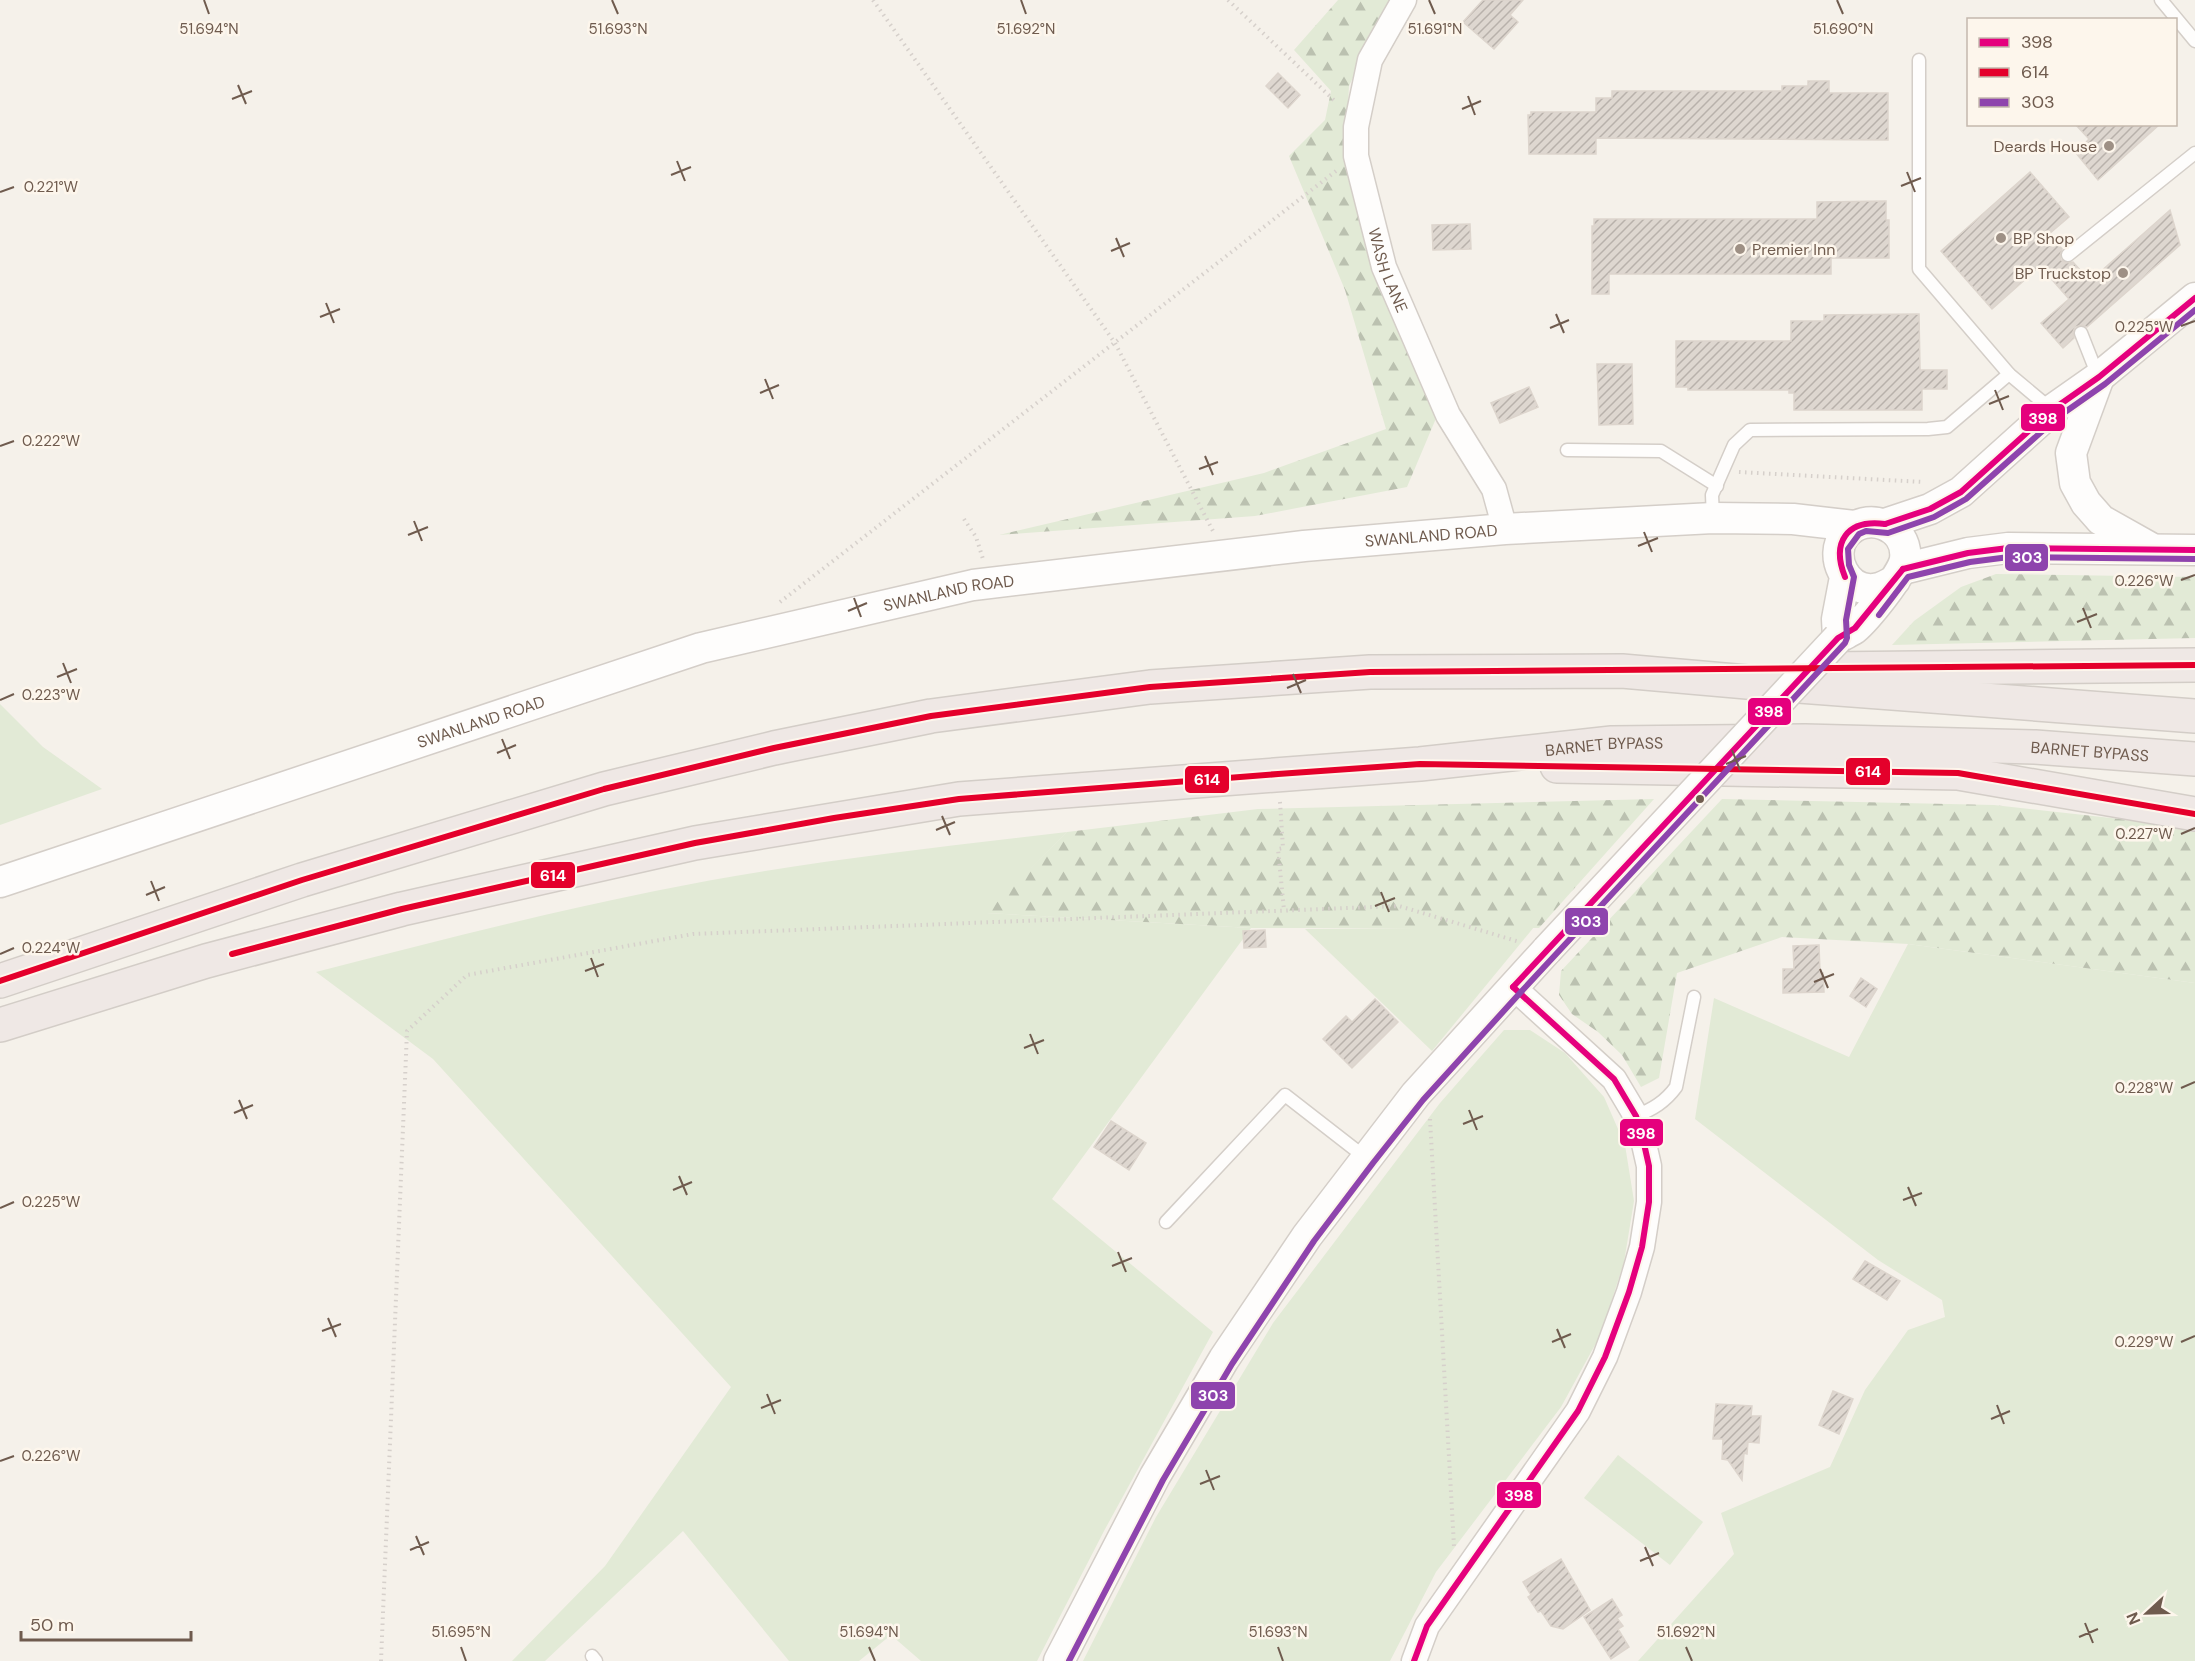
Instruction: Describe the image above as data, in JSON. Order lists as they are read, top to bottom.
{
  "streets": {
    "highway": ["BARNET BYPASS"],
    "street": ["WASH LANE", "SWANLAND ROAD"]
  },
  "crossings": [
    ["WASH LANE", "SWANLAND ROAD"]
  ],
  "places": [
    "Deards House",
    "BP Shop",
    "Premier Inn",
    "BP Truckstop"
  ],
  "lines": ["transit line 398", "transit line 303", "transit line 614"],
  "legend": ["398", "614", "303"],
  "scale_bar": "50 m",
  "north": "left",
  "coordinates": [
    "51.694°N",
    "51.693°N",
    "51.692°N",
    "51.691°N",
    "51.690°N",
    "0.221°W",
    "0.225°W",
    "0.222°W",
    "0.226°W",
    "0.223°W",
    "0.227°W",
    "0.224°W",
    "0.228°W",
    "0.229°W",
    "51.695°N"
  ]
}
